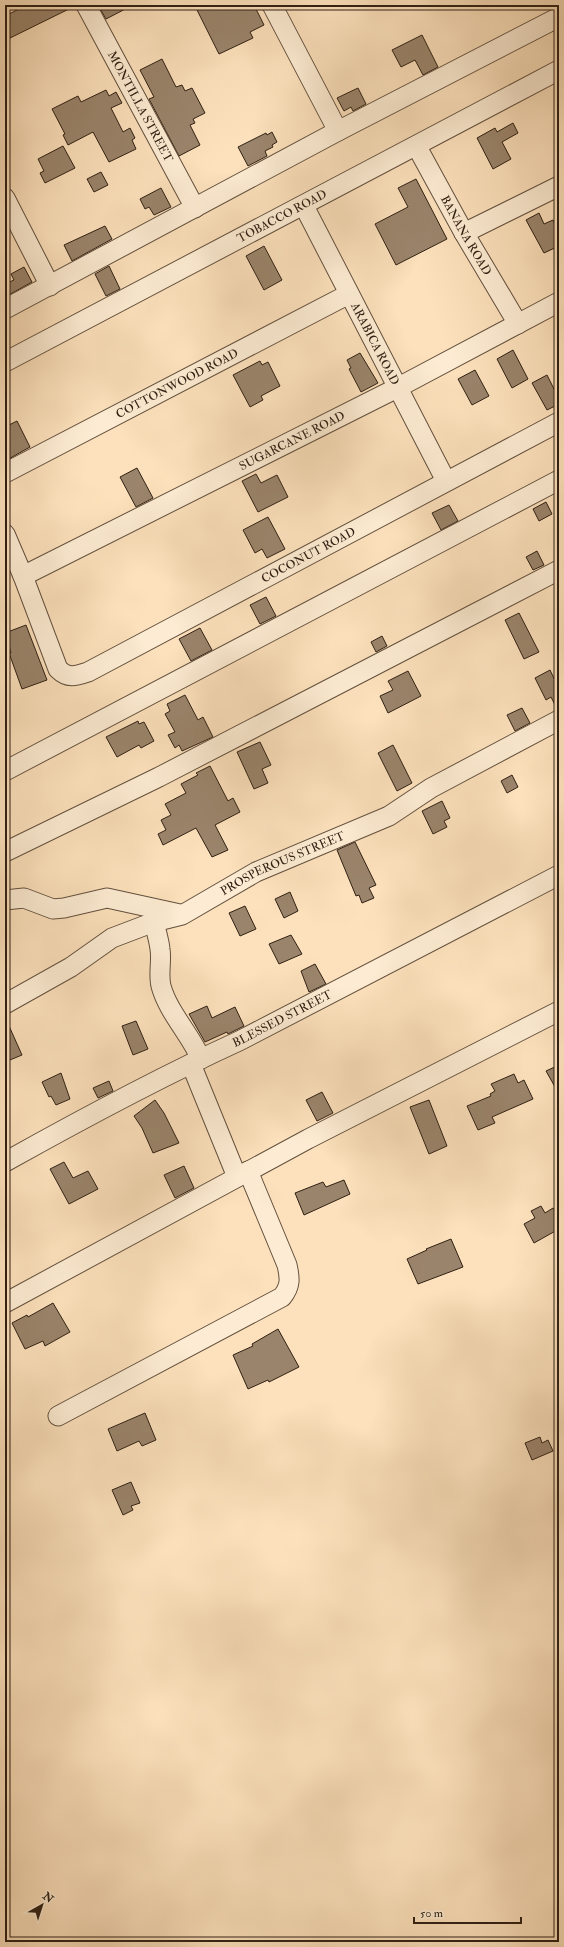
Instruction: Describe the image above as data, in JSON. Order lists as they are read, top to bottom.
{
  "streets": {
    "street": [
      "MONTILLA STREET",
      "TOBACCO ROAD",
      "BANANA ROAD",
      "ARABICA ROAD",
      "COTTONWOOD ROAD",
      "SUGARCANE ROAD",
      "COCONUT ROAD",
      "PROSPEROUS STREET",
      "BLESSED STREET"
    ]
  },
  "crossings": [
    ["TOBACCO ROAD", "BANANA ROAD"],
    ["TOBACCO ROAD", "ARABICA ROAD"],
    ["BANANA ROAD", "SUGARCANE ROAD"],
    ["ARABICA ROAD", "COTTONWOOD ROAD"],
    ["ARABICA ROAD", "SUGARCANE ROAD"],
    ["ARABICA ROAD", "COCONUT ROAD"],
    ["SUGARCANE ROAD", "COCONUT ROAD"]
  ],
  "scale_bar": "50 m",
  "north": "top right"
}
